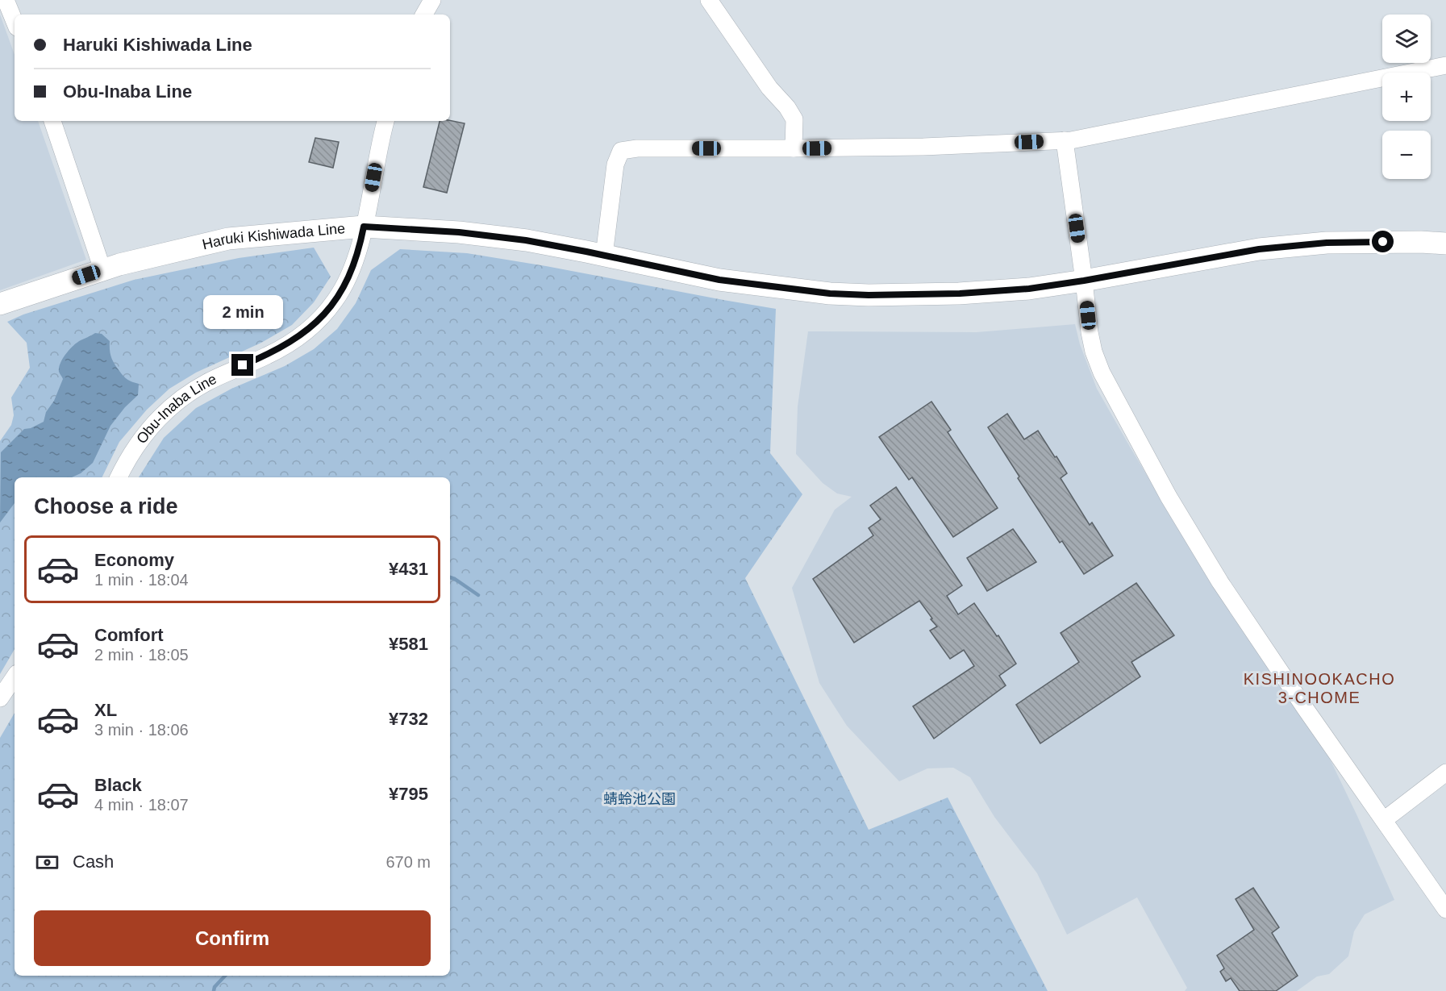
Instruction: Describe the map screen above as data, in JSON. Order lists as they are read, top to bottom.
{
  "streets": {
    "main road": ["Haruki Kishiwada Line"],
    "street": ["Obu-Inaba Line"]
  },
  "crossings": [
    ["Haruki Kishiwada Line", "Obu-Inaba Line"]
  ],
  "districts": ["KISHINOOKACHO 3-CHOME"],
  "parks": ["蜻蛉池公園"],
  "page": {
    "map_buttons": ["+", "−"],
    "banner": ["Haruki Kishiwada Line", "Obu-Inaba Line"],
    "bubble": "2 min",
    "heading": "Choose a ride",
    "list": [
      {
        "name": "Economy",
        "note": "1 min · 18:04",
        "value": "¥431"
      },
      {
        "name": "Comfort",
        "note": "2 min · 18:05",
        "value": "¥581"
      },
      {
        "name": "XL",
        "note": "3 min · 18:06",
        "value": "¥732"
      },
      {
        "name": "Black",
        "note": "4 min · 18:07",
        "value": "¥795"
      }
    ],
    "pay": ["Cash", "670 m"],
    "buttons": "Confirm"
  }
}
